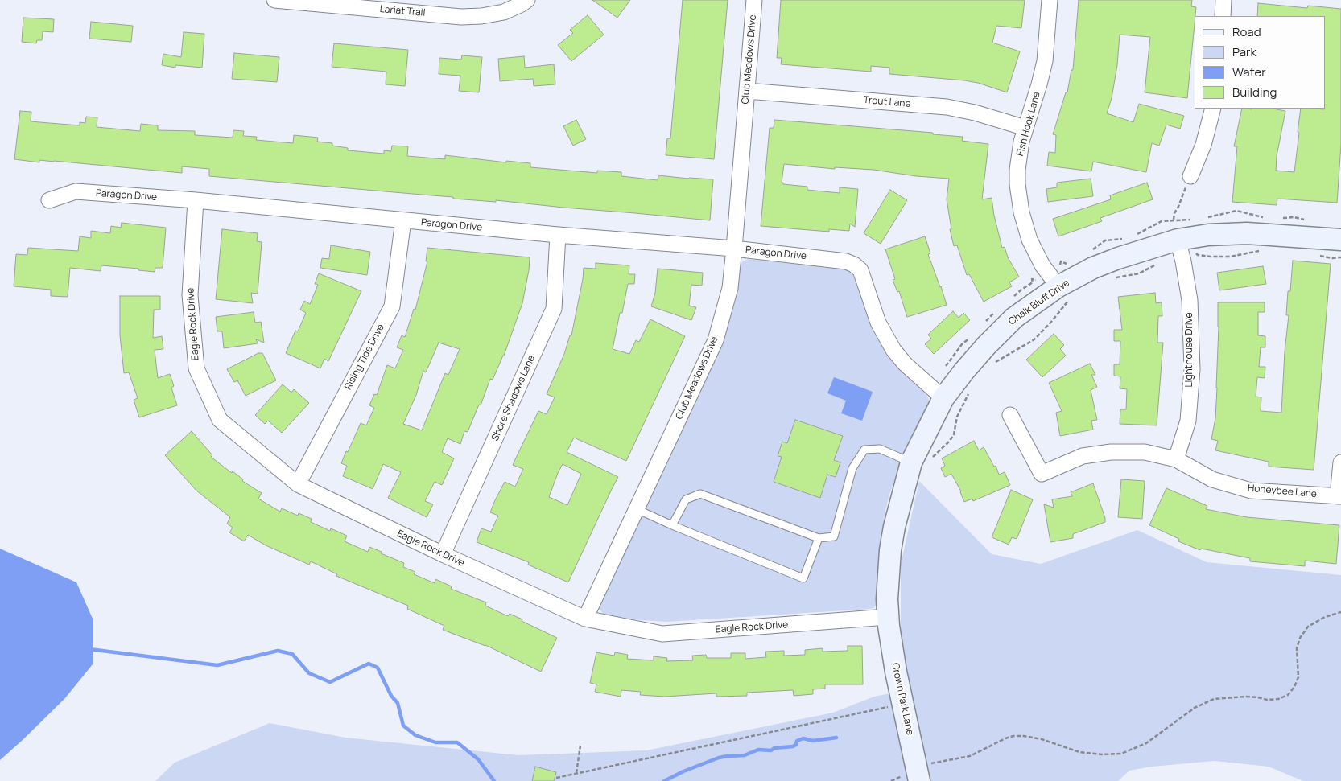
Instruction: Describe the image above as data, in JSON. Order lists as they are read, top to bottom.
{
  "streets": {
    "street": [
      "Lariat Trail",
      "Club Meadows Drive",
      "Trout Lane",
      "Fish Hook Lane",
      "Paragon Drive",
      "Chalk Bluff Drive",
      "Eagle Rock Drive",
      "Lighthouse Drive",
      "Rising Tide Drive",
      "Shore Shadows Lane",
      "Honeybee Lane",
      "Crown Park Lane"
    ]
  },
  "crossings": [
    ["Club Meadows Drive", "Trout Lane"],
    ["Club Meadows Drive", "Paragon Drive"],
    ["Club Meadows Drive", "Eagle Rock Drive"],
    ["Trout Lane", "Fish Hook Lane"],
    ["Fish Hook Lane", "Chalk Bluff Drive"],
    ["Paragon Drive", "Chalk Bluff Drive"],
    ["Paragon Drive", "Eagle Rock Drive"],
    ["Paragon Drive", "Rising Tide Drive"],
    ["Paragon Drive", "Shore Shadows Lane"],
    ["Chalk Bluff Drive", "Eagle Rock Drive"],
    ["Chalk Bluff Drive", "Lighthouse Drive"],
    ["Chalk Bluff Drive", "Crown Park Lane"],
    ["Eagle Rock Drive", "Rising Tide Drive"],
    ["Eagle Rock Drive", "Shore Shadows Lane"],
    ["Eagle Rock Drive", "Crown Park Lane"],
    ["Lighthouse Drive", "Honeybee Lane"]
  ],
  "legend": [
    "Road",
    "Park",
    "Water",
    "Building"
  ]
}
